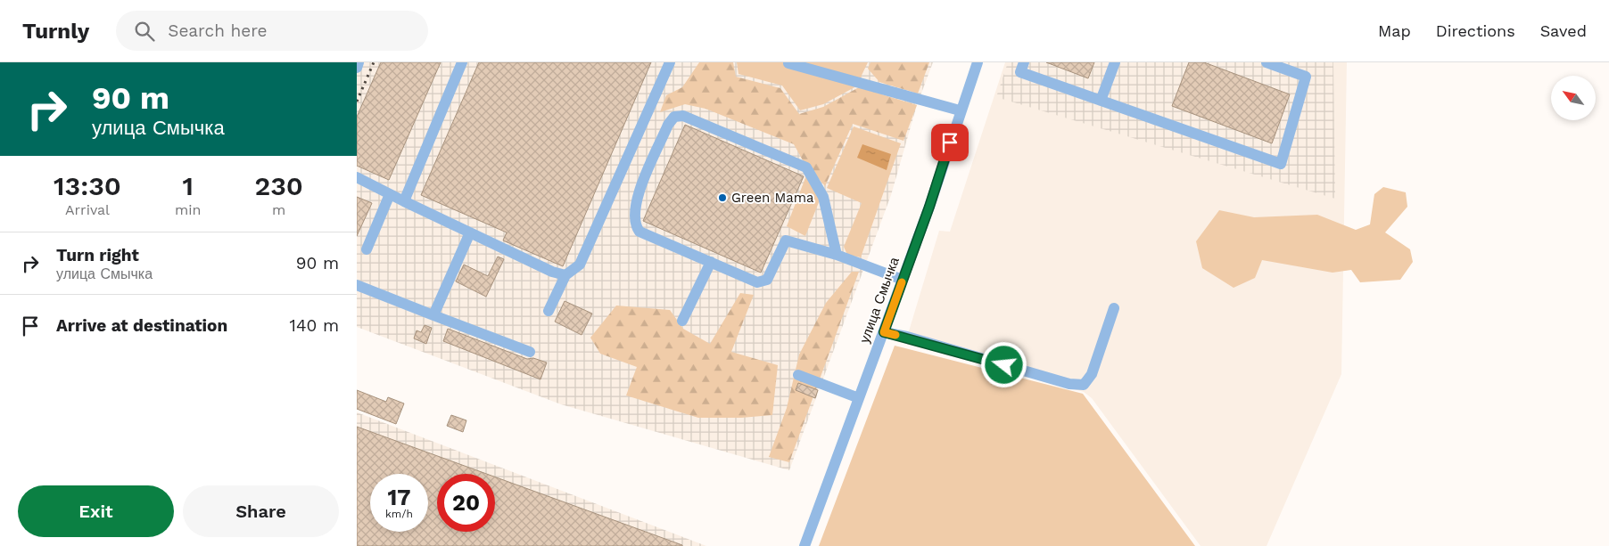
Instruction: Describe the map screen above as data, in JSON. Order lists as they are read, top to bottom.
{
  "streets": {
    "street": ["улица Смычка"]
  },
  "places": ["Green Mama"],
  "north": "top left",
  "page": {
    "header": "Turnly",
    "search": "Search here",
    "nav": ["Map", "Directions", "Saved"],
    "turn": ["90 m", "улица Смычка"],
    "eta": [
      "13:30",
      "Arrival",
      "1",
      "min",
      "230",
      "m"
    ],
    "list": [
      {
        "name": "Turn right",
        "note": "улица Смычка",
        "value": "90 m"
      },
      {
        "name": "Arrive at destination",
        "value": "140 m"
      }
    ],
    "speed": "17 km/h",
    "limit": "20",
    "buttons": ["Exit", "Share"]
  }
}
